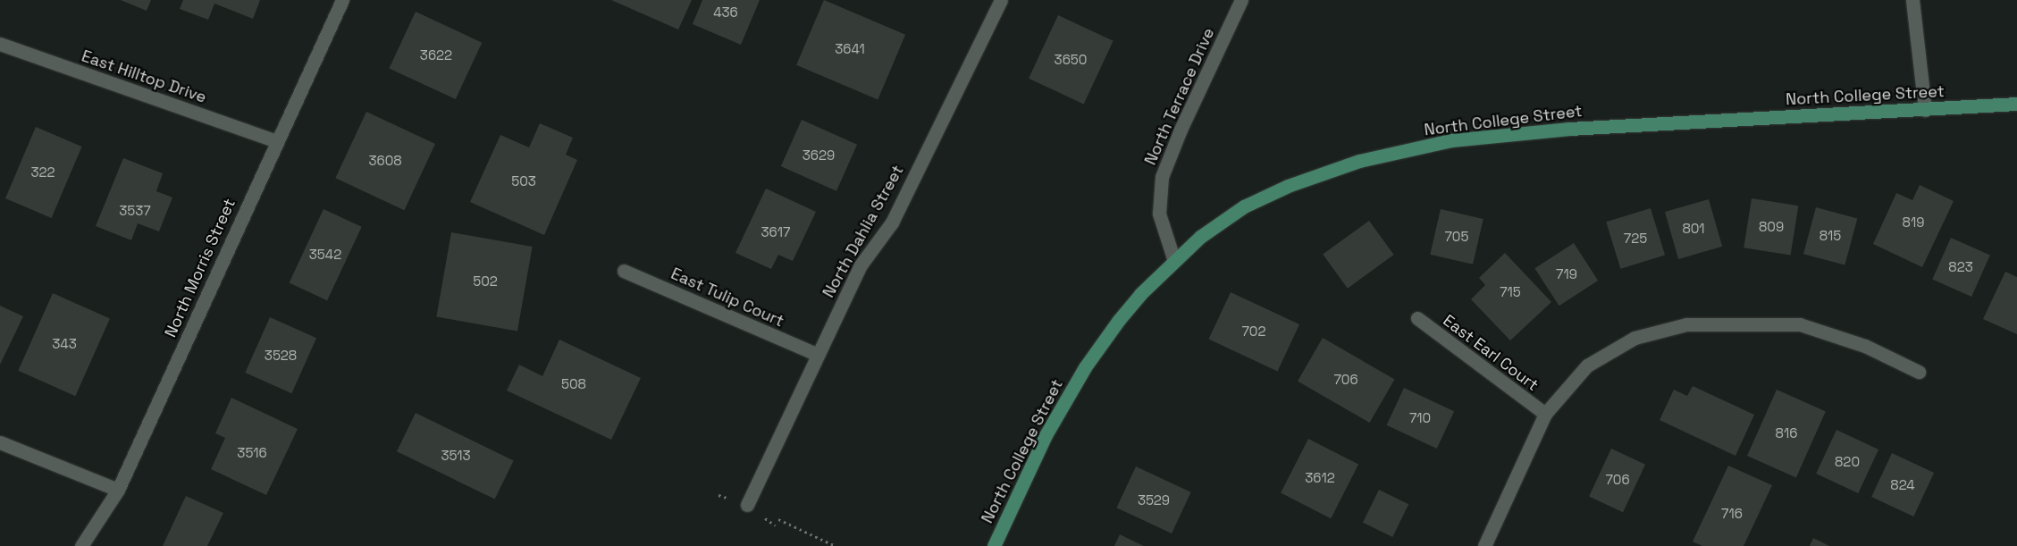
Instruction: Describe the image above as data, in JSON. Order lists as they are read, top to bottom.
{
  "streets": {
    "main road": ["North College Street"],
    "street": [
      "East Hilltop Drive",
      "North Terrace Drive",
      "North Dahlia Street",
      "North Morris Street",
      "East Tulip Court",
      "East Earl Court"
    ]
  },
  "crossings": [
    ["East Hilltop Drive", "North Morris Street"],
    ["North College Street", "North Terrace Drive"],
    ["North Dahlia Street", "East Tulip Court"]
  ],
  "house_numbers": [
    "436",
    "3641",
    "3622",
    "3650",
    "3629",
    "3608",
    "322",
    "503",
    "3537",
    "819",
    "809",
    "801",
    "3617",
    "815",
    "705",
    "725",
    "3542",
    "823",
    "719",
    "502",
    "715",
    "702",
    "343",
    "3528",
    "706",
    "508",
    "710",
    "816",
    "3516",
    "3513",
    "820",
    "3612",
    "706",
    "824",
    "3529",
    "716"
  ]
}
